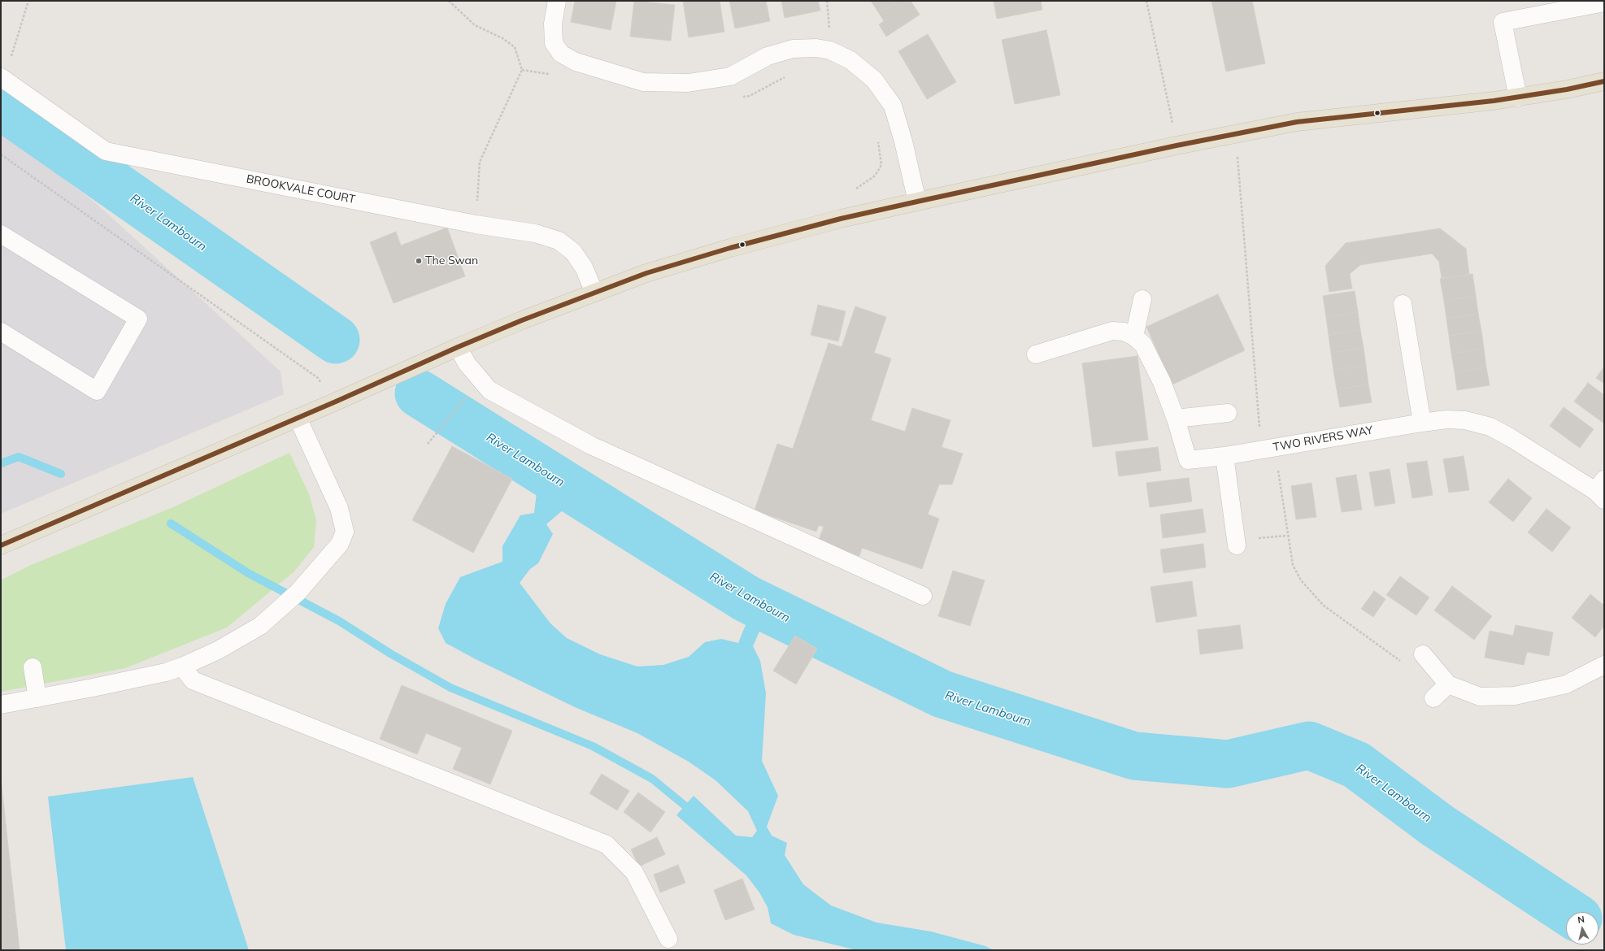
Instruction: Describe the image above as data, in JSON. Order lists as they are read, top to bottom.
{
  "streets": {
    "street": ["BROOKVALE COURT", "TWO RIVERS WAY"]
  },
  "water": ["River Lambourn"],
  "places": ["The Swan"],
  "north": "top"
}
